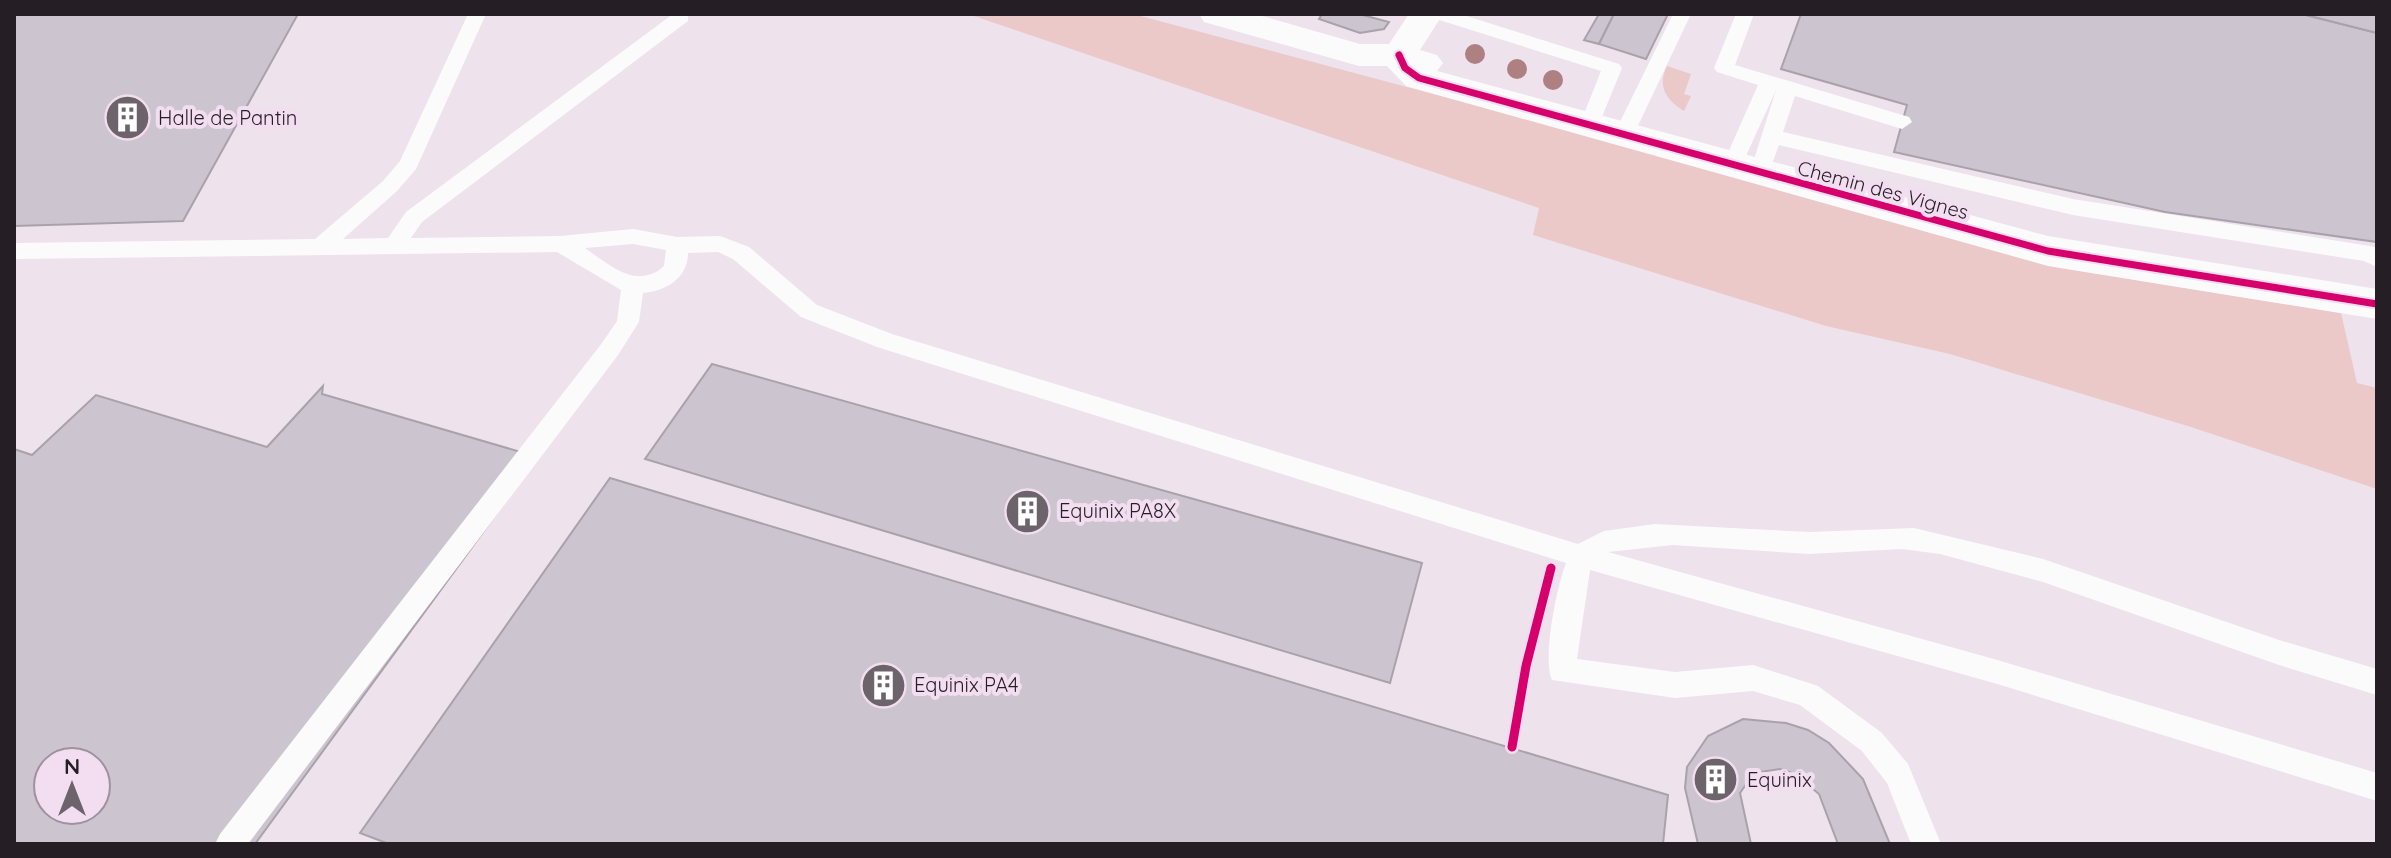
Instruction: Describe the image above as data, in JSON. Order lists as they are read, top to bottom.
{
  "streets": {
    "street": ["Chemin des Vignes"]
  },
  "places": {
    "building": [
      "Halle de Pantin",
      "Equinix PA8X",
      "Equinix PA4",
      "Equinix"
    ]
  },
  "north": "top"
}
